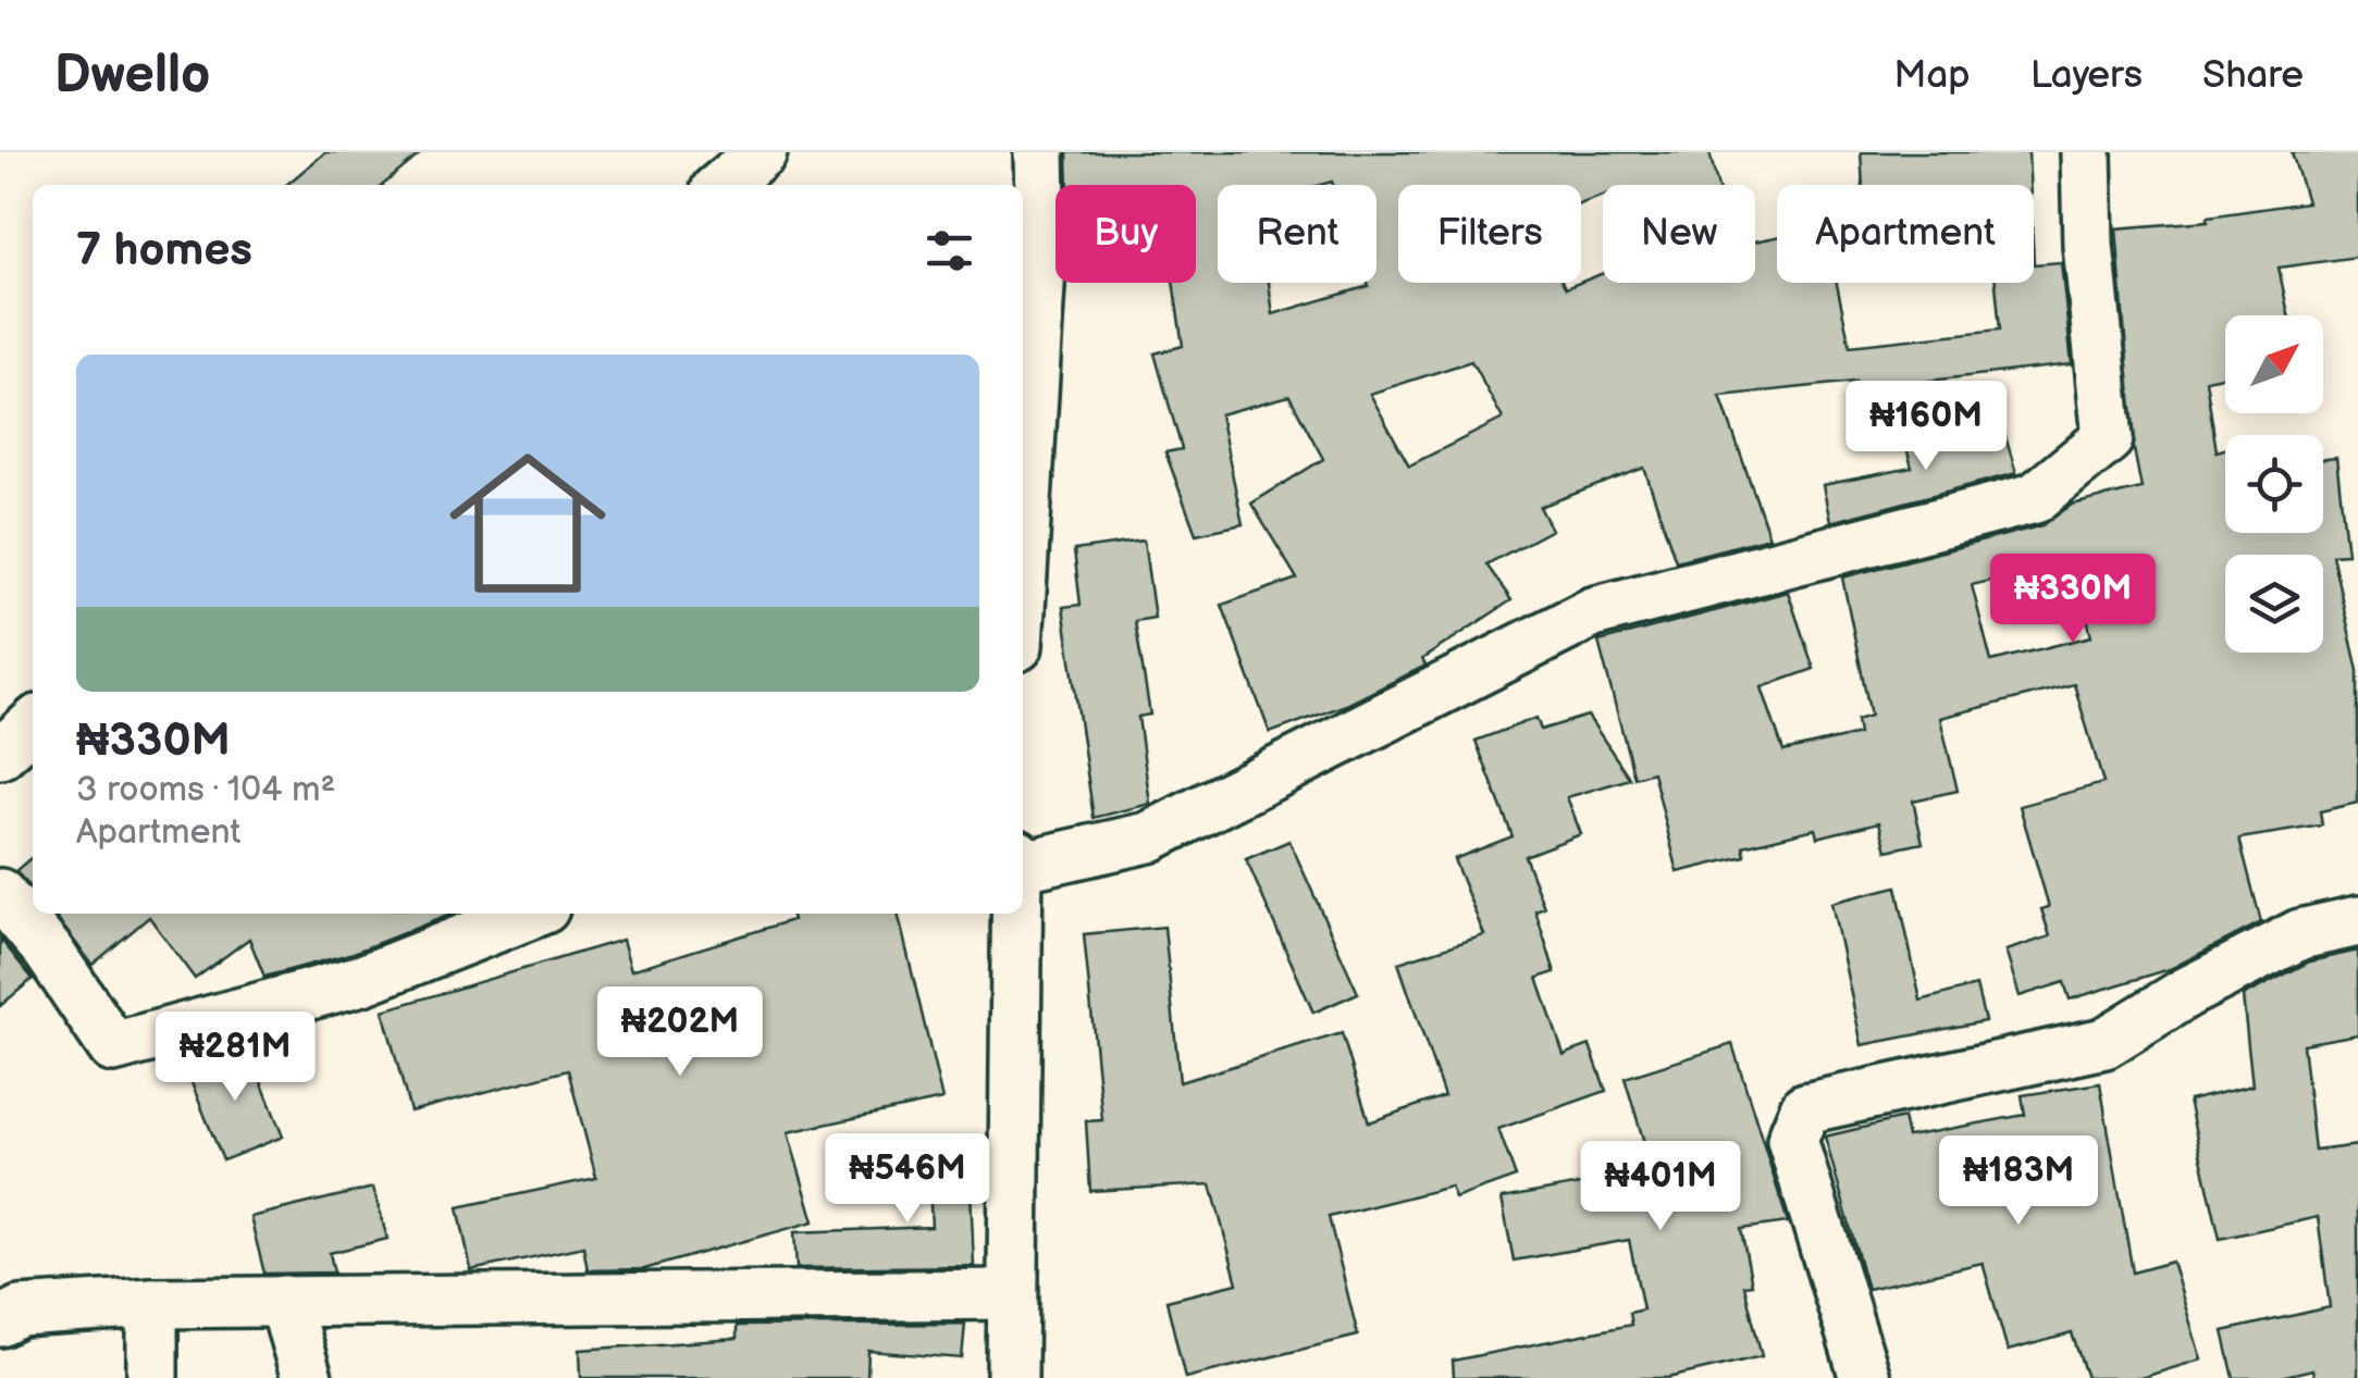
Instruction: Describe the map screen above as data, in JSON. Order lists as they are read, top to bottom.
{
  "north": "top right",
  "page": {
    "header": "Dwello",
    "nav": ["Map", "Layers", "Share"],
    "chip": [
      "Buy",
      "Rent",
      "Filters",
      "New",
      "Apartment"
    ],
    "heading": "7 homes",
    "list": [
      {
        "name": "₦330M",
        "note": "3 rooms · 104 m² · Apartment"
      }
    ],
    "price": [
      "₦160M",
      "₦330M",
      "₦202M",
      "₦281M",
      "₦546M",
      "₦183M",
      "₦401M"
    ]
  }
}
